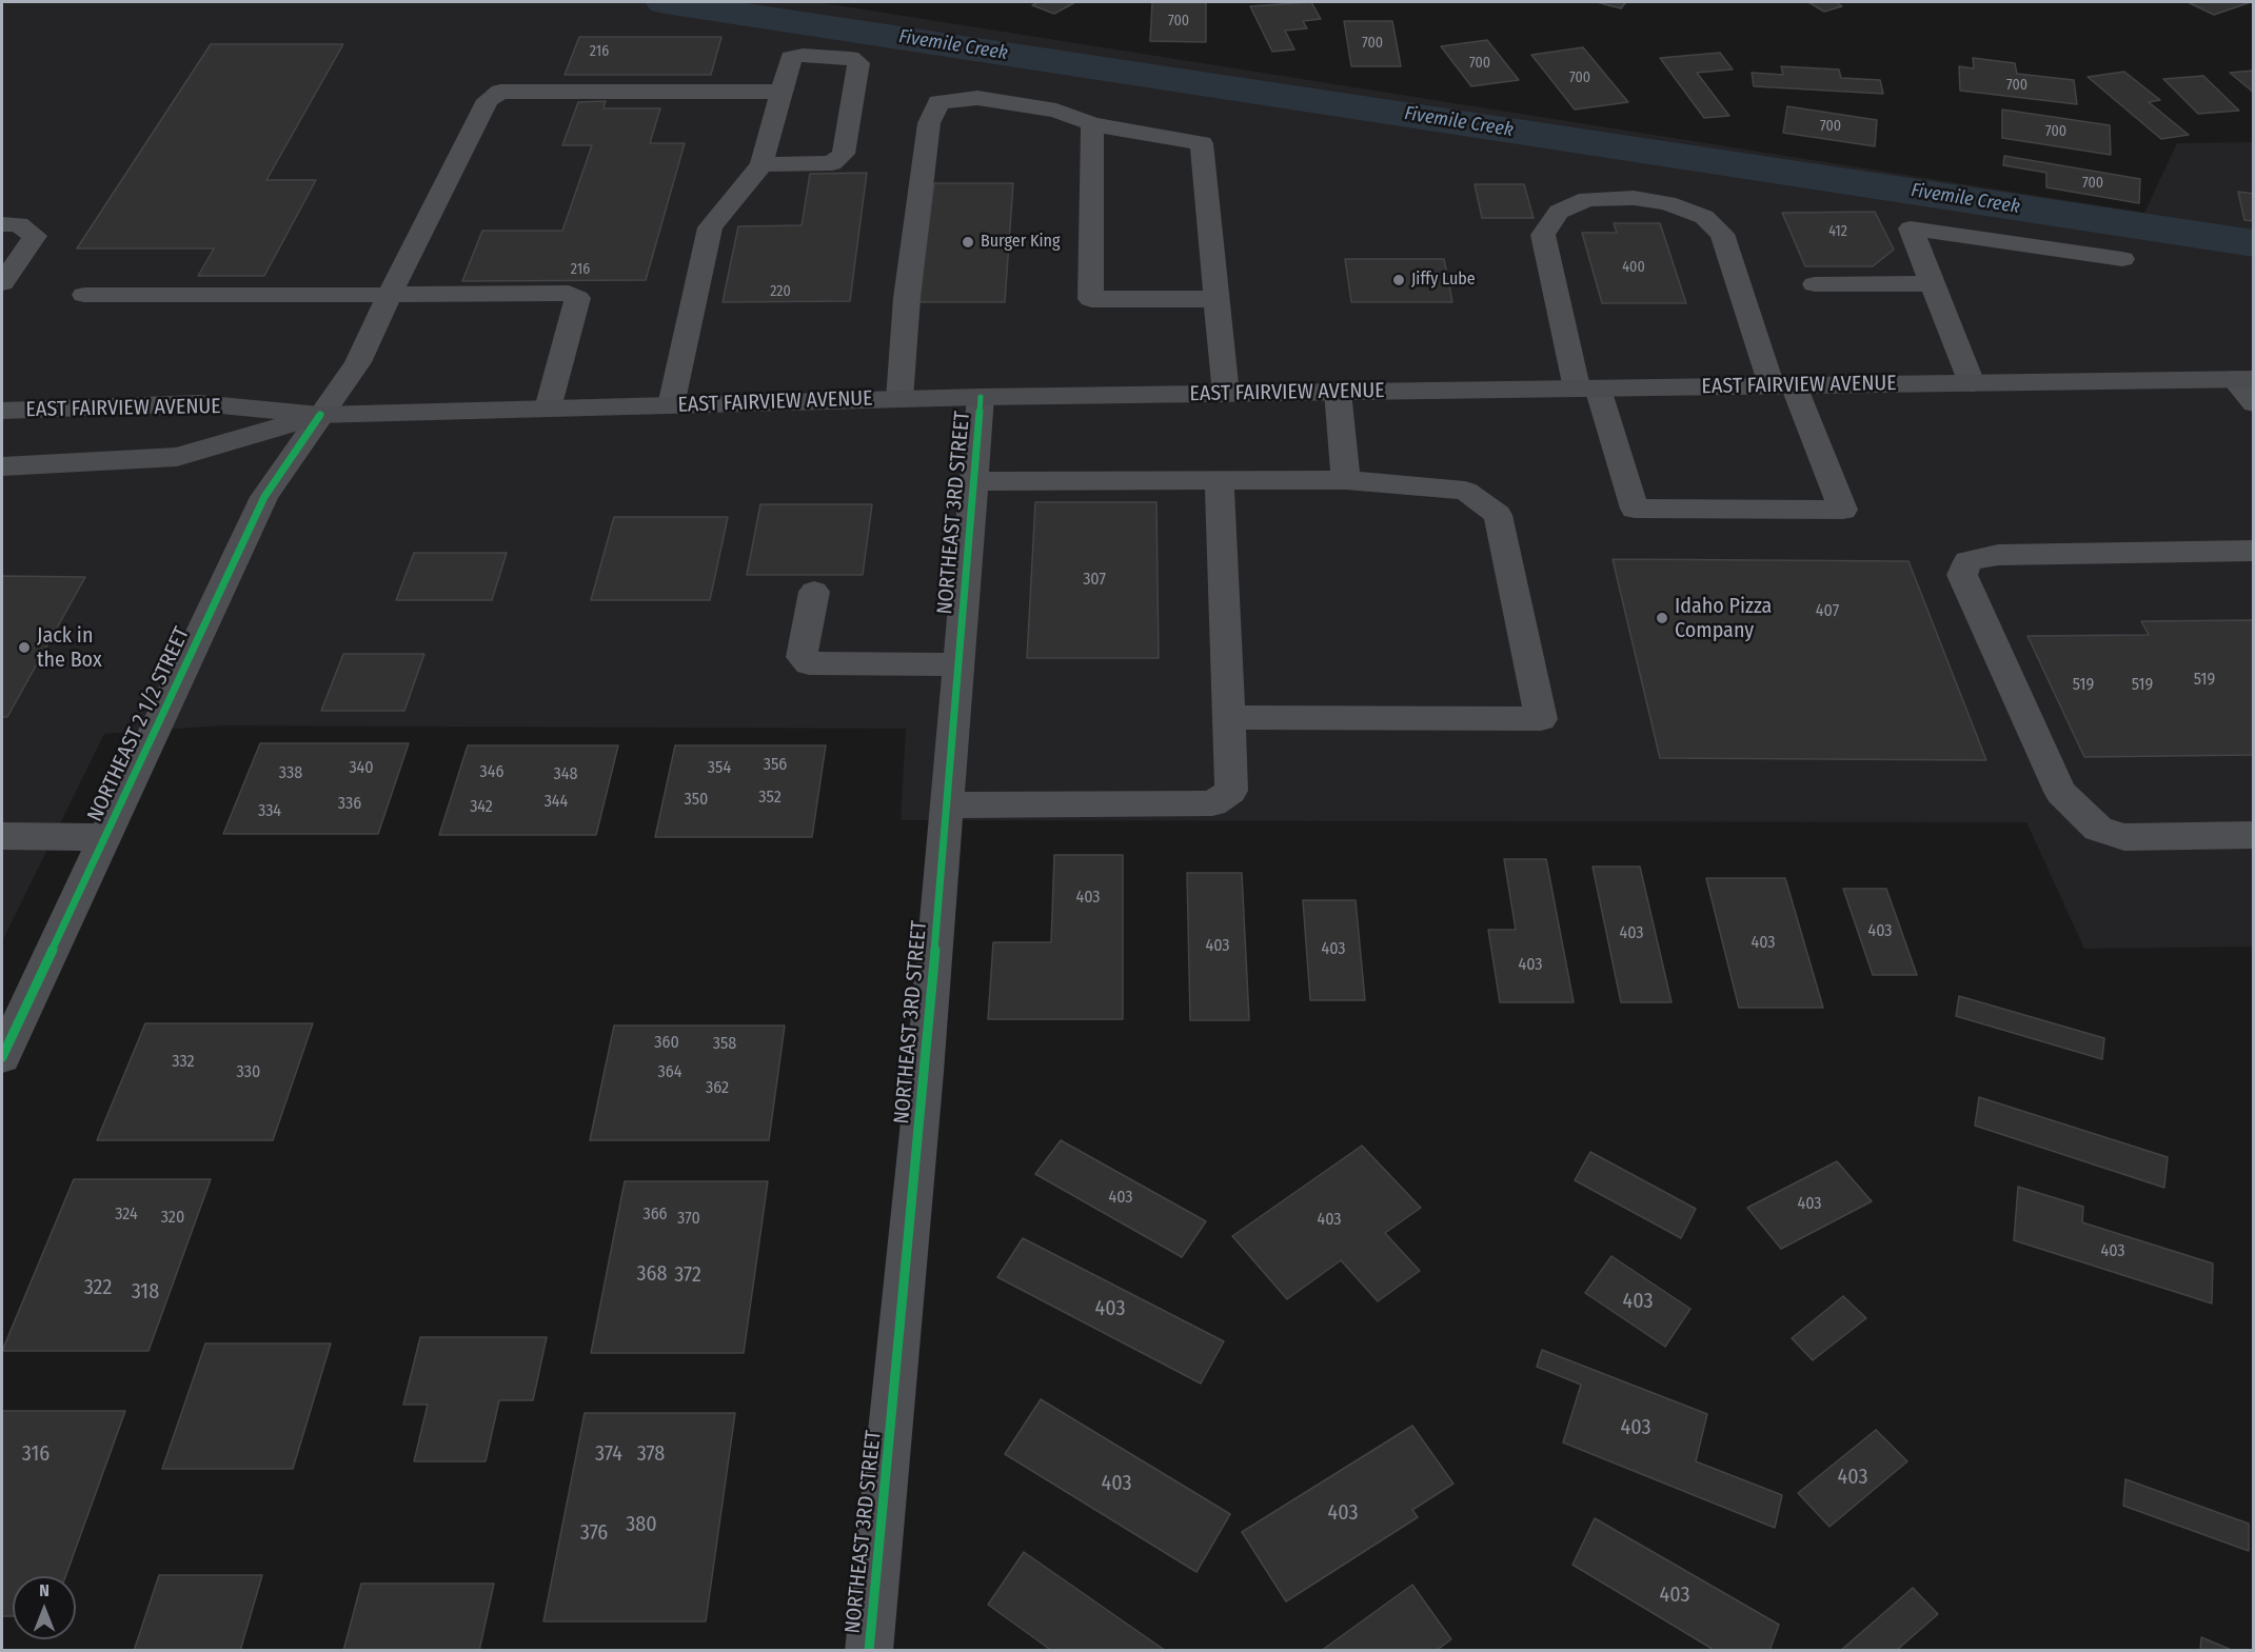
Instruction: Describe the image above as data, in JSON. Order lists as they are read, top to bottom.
{
  "streets": {
    "main road": ["EAST FAIRVIEW AVENUE"],
    "street": ["NORTHEAST 3RD STREET", "NORTHEAST 2 1/2 STREET"]
  },
  "crossings": [
    ["EAST FAIRVIEW AVENUE", "NORTHEAST 3RD STREET"],
    ["EAST FAIRVIEW AVENUE", "NORTHEAST 2 1/2 STREET"]
  ],
  "water": ["Fivemile Creek"],
  "places": [
    "Burger King",
    "Jiffy Lube",
    "Idaho Pizza Company",
    "Jack in the Box"
  ],
  "house_numbers": [
    "700",
    "700",
    "216",
    "700",
    "700",
    "700",
    "700",
    "700",
    "700",
    "412",
    "400",
    "216",
    "220",
    "307",
    "407",
    "519",
    "519",
    "519",
    "356",
    "340",
    "354",
    "346",
    "338",
    "348",
    "352",
    "350",
    "344",
    "336",
    "342",
    "334",
    "403",
    "403",
    "403",
    "403",
    "403",
    "403",
    "403",
    "360",
    "358",
    "332",
    "330",
    "364",
    "362",
    "403",
    "403",
    "324",
    "366",
    "320",
    "370",
    "403",
    "403",
    "368",
    "372",
    "322",
    "318",
    "403",
    "403",
    "403",
    "316",
    "374",
    "378",
    "403",
    "403",
    "403",
    "380",
    "376",
    "403"
  ],
  "north": "top"
}
